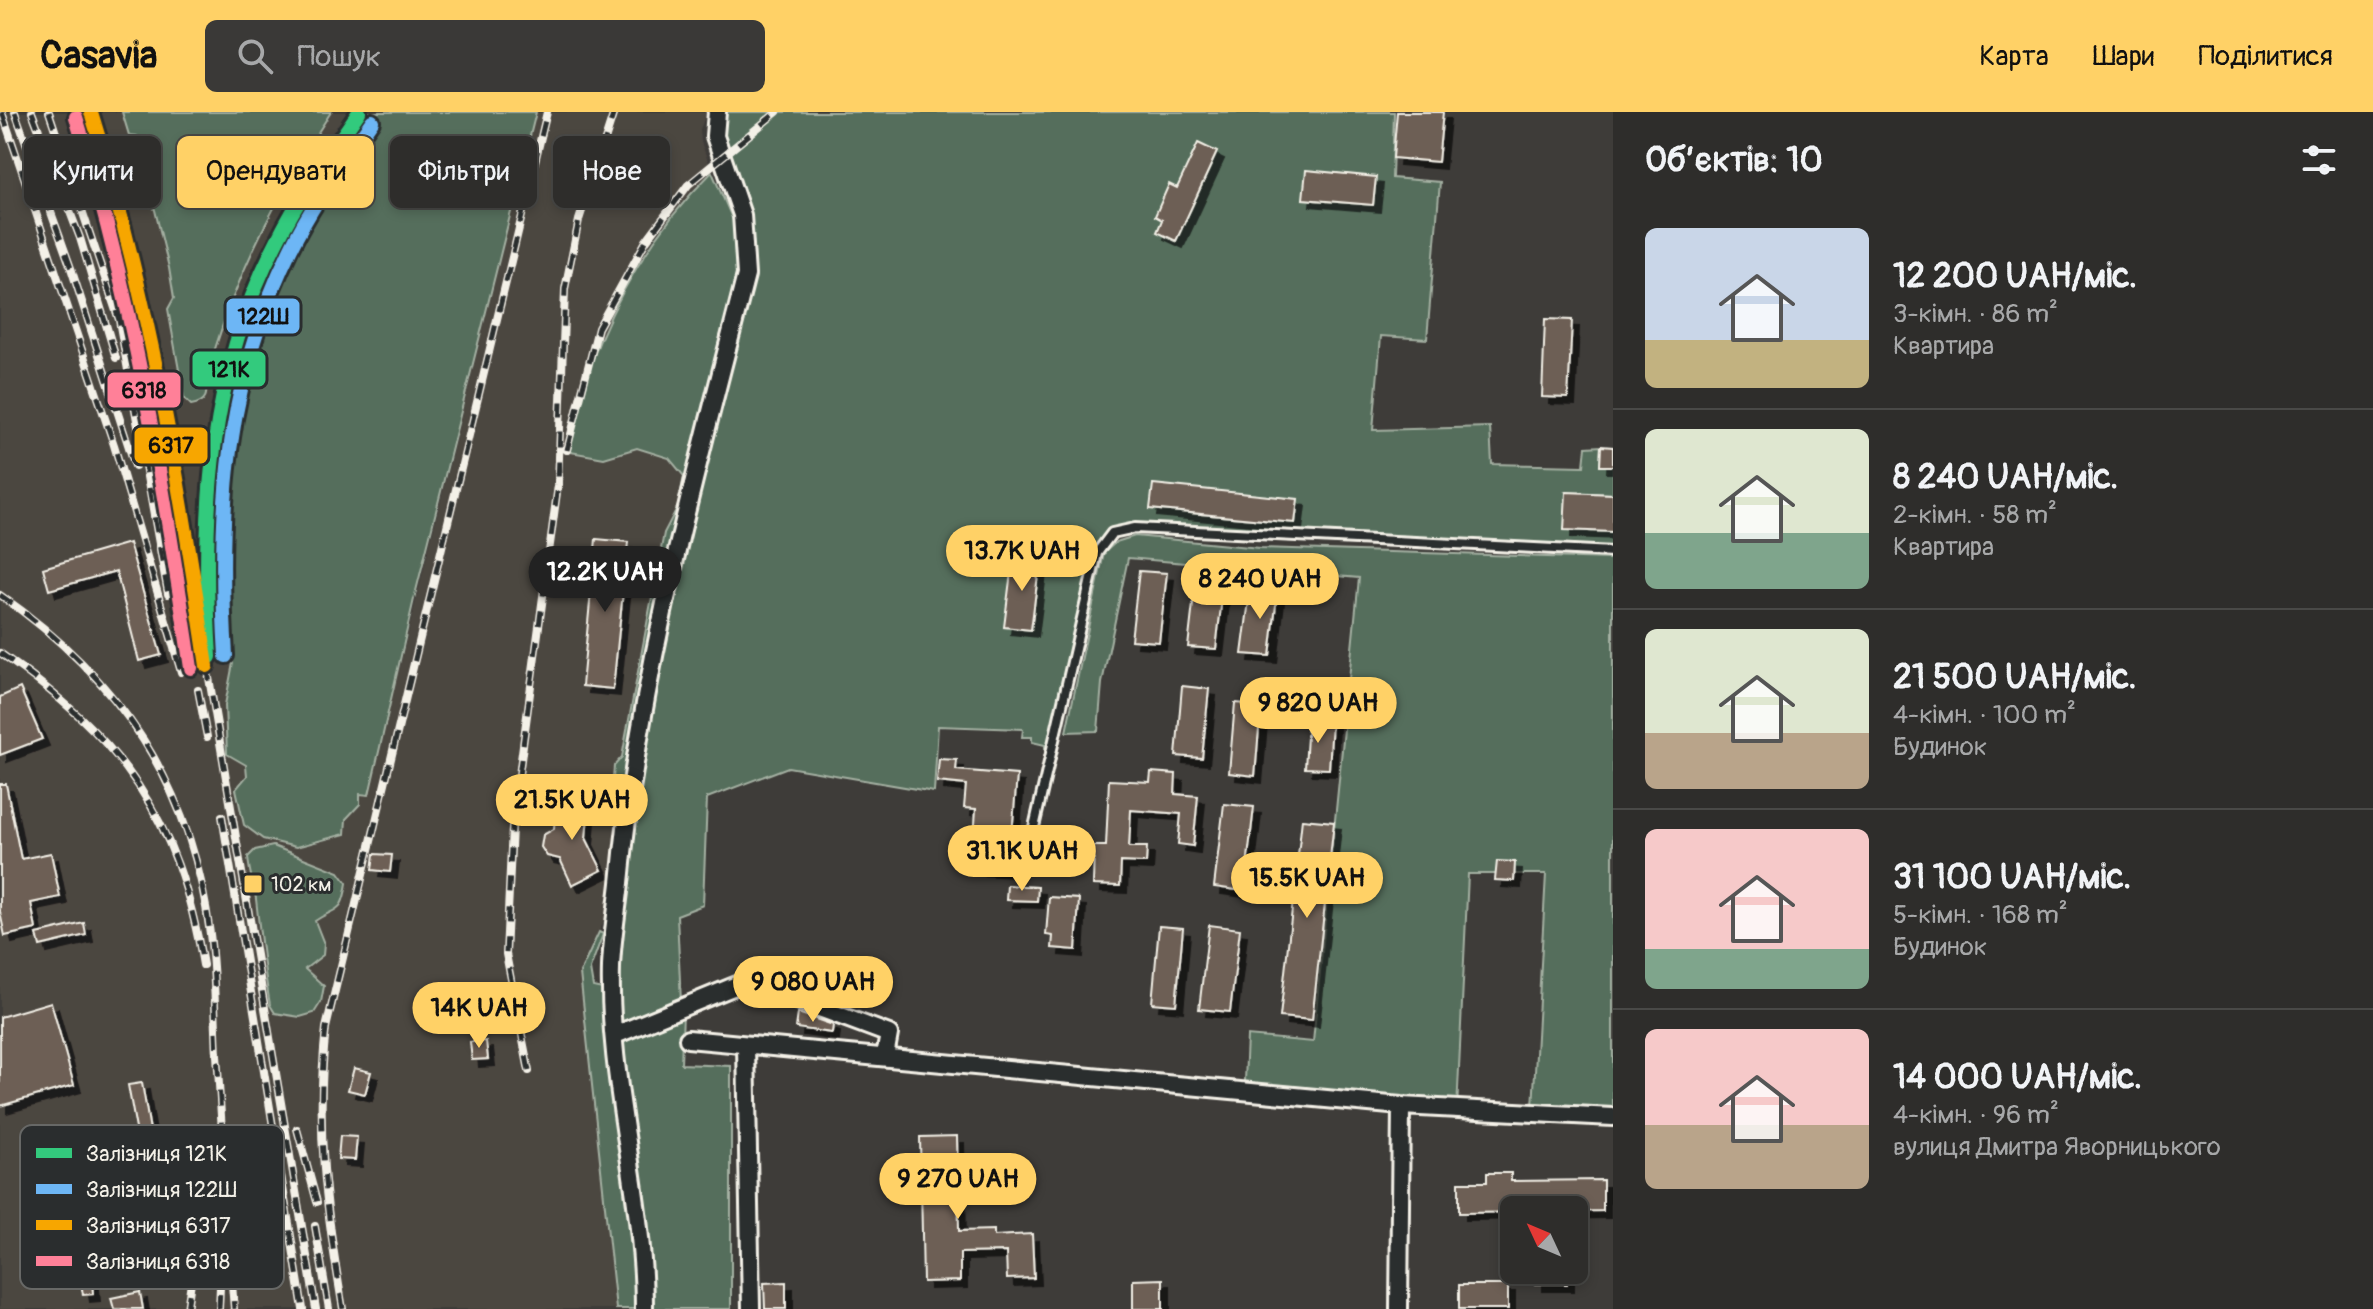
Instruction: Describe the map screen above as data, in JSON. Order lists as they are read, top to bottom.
{
  "places": {
    "transit": ["102 км"]
  },
  "lines": [
    "rail line 121К",
    "rail line 6317",
    "rail line 6318",
    "rail line 122Ш"
  ],
  "legend": [
    "Залізниця 121К",
    "Залізниця 122Ш",
    "Залізниця 6317",
    "Залізниця 6318"
  ],
  "north": "top left",
  "page": {
    "header": "Casavia",
    "search": "Пошук",
    "nav": ["Карта", "Шари", "Поділитися"],
    "heading": "Об’єктів: 10",
    "chip": [
      "Купити",
      "Орендувати",
      "Фільтри",
      "Нове"
    ],
    "list": [
      {
        "name": "12 200 UAH/міс.",
        "note": "3-кімн. · 86 m² · Квартира"
      },
      {
        "name": "8 240 UAH/міс.",
        "note": "2-кімн. · 58 m² · Квартира"
      },
      {
        "name": "21 500 UAH/міс.",
        "note": "4-кімн. · 100 m² · Будинок"
      },
      {
        "name": "31 100 UAH/міс.",
        "note": "5-кімн. · 168 m² · Будинок"
      },
      {
        "name": "14 000 UAH/міс.",
        "note": "4-кімн. · 96 m² · вулиця Дмитра Яворницького"
      }
    ],
    "price": [
      "13.7K UAH",
      "12.2K UAH",
      "8 240 UAH",
      "9 820 UAH",
      "21.5K UAH",
      "31.1K UAH",
      "15.5K UAH",
      "9 080 UAH",
      "14K UAH",
      "9 270 UAH"
    ]
  }
}
